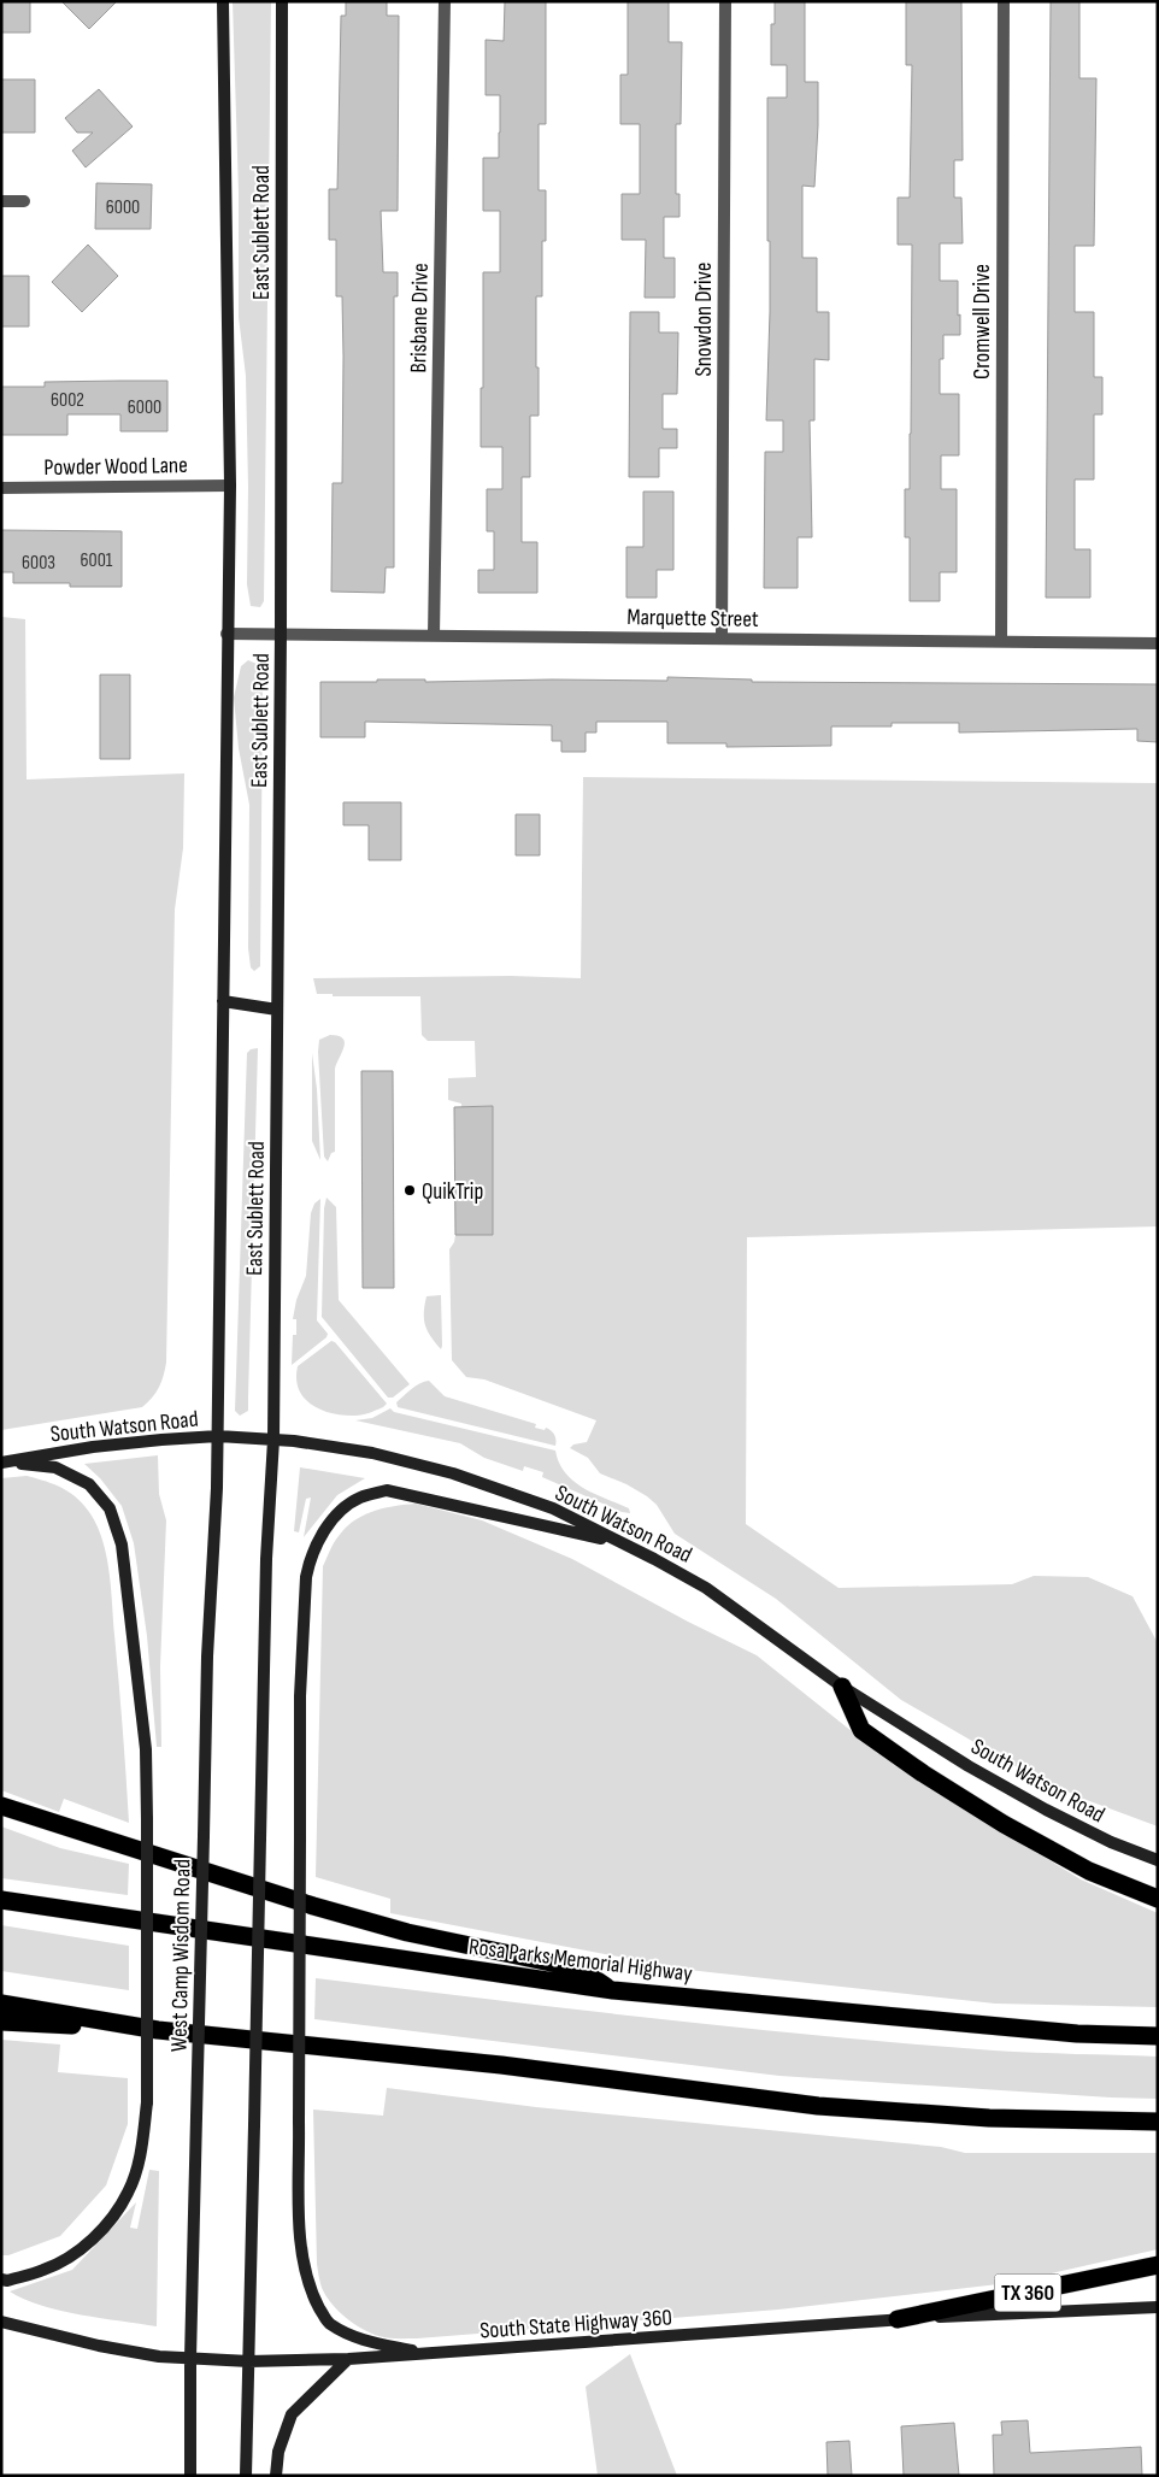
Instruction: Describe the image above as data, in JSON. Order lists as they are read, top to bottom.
{
  "streets": {
    "highway": ["Rosa Parks Memorial Highway", "TX 360"],
    "main road": [
      "East Sublett Road",
      "South Watson Road",
      "West Camp Wisdom Road",
      "South State Highway 360"
    ],
    "street": [
      "Brisbane Drive",
      "Snowdon Drive",
      "Cromwell Drive",
      "Powder Wood Lane",
      "Marquette Street"
    ]
  },
  "crossings": [
    ["East Sublett Road", "Powder Wood Lane"],
    ["East Sublett Road", "Marquette Street"],
    ["East Sublett Road", "South Watson Road"],
    ["East Sublett Road", "West Camp Wisdom Road"],
    ["Brisbane Drive", "Marquette Street"],
    ["Snowdon Drive", "Marquette Street"],
    ["Cromwell Drive", "Marquette Street"],
    ["South Watson Road", "West Camp Wisdom Road"],
    ["West Camp Wisdom Road", "South State Highway 360"],
    ["TX 360", "South State Highway 360"]
  ],
  "places": ["QuikTrip"],
  "house_numbers": [
    "6000",
    "6002",
    "6000",
    "6001",
    "6003"
  ]
}
